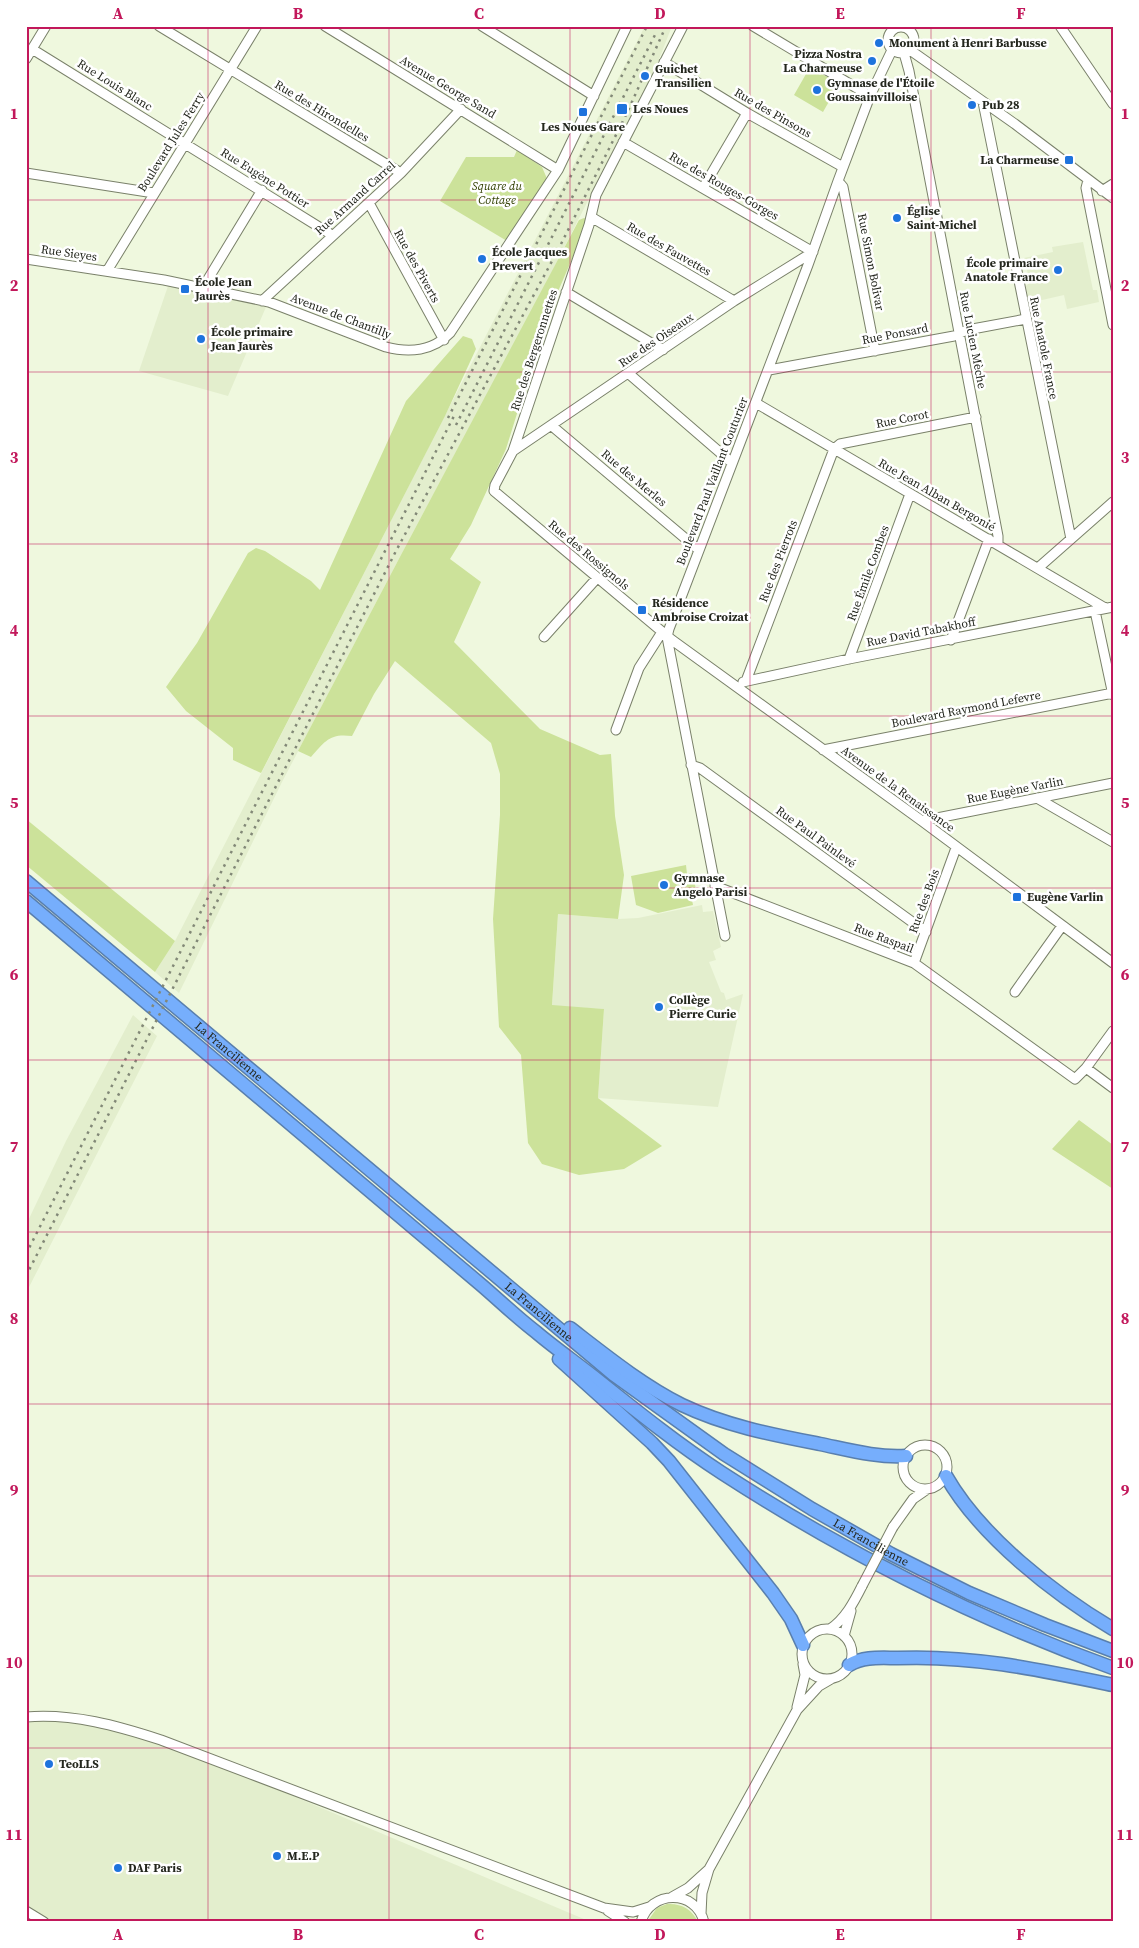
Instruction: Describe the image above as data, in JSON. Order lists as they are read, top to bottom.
{
  "streets": {
    "highway": ["La Francilienne"],
    "street": [
      "Rue Louis Blanc",
      "Avenue George Sand",
      "Rue des Hirondelles",
      "Rue des Pinsons",
      "Boulevard Jules Ferry",
      "Rue Eugène Pottier",
      "Rue des Rouges-Gorges",
      "Rue Armand Carrel",
      "Rue des Fauvettes",
      "Rue Sieyes",
      "Rue Simon Bolivar",
      "Rue des Piverts",
      "Avenue de Chantilly",
      "Rue Ponsard",
      "Rue des Oiseaux",
      "Rue Lucien Mèche",
      "Rue Anatole France",
      "Rue des Bergeronnettes",
      "Rue Corot",
      "Rue des Merles",
      "Boulevard Paul Vaillant Couturier",
      "Rue Jean Alban Bergonié",
      "Rue des Rossignols",
      "Rue des Pierrots",
      "Rue Émile Combes",
      "Rue David Tabakhoff",
      "Boulevard Raymond Lefevre",
      "Avenue de la Renaissance",
      "Rue Eugène Varlin",
      "Rue Paul Painlevé",
      "Rue des Bois",
      "Rue Raspail"
    ]
  },
  "crossings": [
    ["Rue Louis Blanc", "Boulevard Jules Ferry"],
    ["Rue Louis Blanc", "Rue Eugène Pottier"],
    ["Avenue George Sand", "Rue Armand Carrel"],
    ["Rue des Hirondelles", "Boulevard Jules Ferry"],
    ["Rue des Hirondelles", "Rue Armand Carrel"],
    ["Rue des Pinsons", "Rue des Bergeronnettes"],
    ["Rue des Pinsons", "Boulevard Paul Vaillant Couturier"],
    ["Boulevard Jules Ferry", "Rue Eugène Pottier"],
    ["Boulevard Jules Ferry", "Rue Sieyes"],
    ["Boulevard Jules Ferry", "Avenue de Chantilly"],
    ["Rue Eugène Pottier", "Rue Armand Carrel"],
    ["Rue des Rouges-Gorges", "Rue des Oiseaux"],
    ["Rue des Rouges-Gorges", "Rue des Bergeronnettes"],
    ["Rue des Rouges-Gorges", "Boulevard Paul Vaillant Couturier"],
    ["Rue Armand Carrel", "Rue des Piverts"],
    ["Rue Armand Carrel", "Avenue de Chantilly"],
    ["Rue des Fauvettes", "Rue des Oiseaux"],
    ["Rue des Fauvettes", "Rue des Bergeronnettes"],
    ["Rue Sieyes", "Avenue de Chantilly"],
    ["Rue Simon Bolivar", "Rue Ponsard"],
    ["Rue Simon Bolivar", "Boulevard Paul Vaillant Couturier"],
    ["Rue des Piverts", "Avenue de Chantilly"],
    ["Rue Ponsard", "Rue Lucien Mèche"],
    ["Rue Ponsard", "Rue Anatole France"],
    ["Rue Ponsard", "Boulevard Paul Vaillant Couturier"],
    ["Rue des Oiseaux", "Rue des Bergeronnettes"],
    ["Rue des Oiseaux", "Rue des Merles"],
    ["Rue des Oiseaux", "Boulevard Paul Vaillant Couturier"],
    ["Rue Lucien Mèche", "Rue Corot"],
    ["Rue Lucien Mèche", "Boulevard Paul Vaillant Couturier"],
    ["Rue Lucien Mèche", "Rue Jean Alban Bergonié"],
    ["Rue des Bergeronnettes", "Rue des Rossignols"],
    ["Rue Corot", "Rue Jean Alban Bergonié"],
    ["Rue Corot", "Rue des Pierrots"],
    ["Rue des Merles", "Boulevard Paul Vaillant Couturier"],
    ["Boulevard Paul Vaillant Couturier", "Rue Jean Alban Bergonié"],
    ["Boulevard Paul Vaillant Couturier", "Rue des Rossignols"],
    ["Boulevard Paul Vaillant Couturier", "Avenue de la Renaissance"],
    ["Boulevard Paul Vaillant Couturier", "Rue Paul Painlevé"],
    ["Boulevard Paul Vaillant Couturier", "Rue Raspail"],
    ["Rue Jean Alban Bergonié", "Rue des Pierrots"],
    ["Rue Jean Alban Bergonié", "Rue Émile Combes"],
    ["Rue Jean Alban Bergonié", "Rue David Tabakhoff"],
    ["Rue des Rossignols", "Avenue de la Renaissance"],
    ["Rue des Pierrots", "Rue David Tabakhoff"],
    ["Rue Émile Combes", "Rue David Tabakhoff"],
    ["Rue David Tabakhoff", "Avenue de la Renaissance"],
    ["Boulevard Raymond Lefevre", "Avenue de la Renaissance"],
    ["Avenue de la Renaissance", "Rue Eugène Varlin"],
    ["Avenue de la Renaissance", "Rue des Bois"],
    ["Rue Paul Painlevé", "Rue des Bois"],
    ["Rue des Bois", "Rue Raspail"]
  ],
  "parks": ["Square du Cottage"],
  "places": {
    "other": [
      "Monument à Henri Barbusse",
      "Pizza Nostra La Charmeuse",
      "Guichet Transilien",
      "Gymnase de l'Étoile Goussainvilloise",
      "Pub 28",
      "Église Saint-Michel",
      "École Jacques Prevert",
      "École primaire Anatole France",
      "École primaire Jean Jaurès",
      "Gymnase Angelo Parisi",
      "Collège Pierre Curie",
      "TeoLLS",
      "M.E.P",
      "DAF Paris"
    ],
    "transit": [
      "Les Noues",
      "Les Noues Gare",
      "La Charmeuse",
      "École Jean Jaurès",
      "Résidence Ambroise Croizat",
      "Eugène Varlin"
    ]
  },
  "grid": {
    "columns": [
      "A",
      "B",
      "C",
      "D",
      "E",
      "F"
    ],
    "rows": [
      "1",
      "2",
      "3",
      "4",
      "5",
      "6",
      "7",
      "8",
      "9",
      "10",
      "11"
    ]
  }
}
